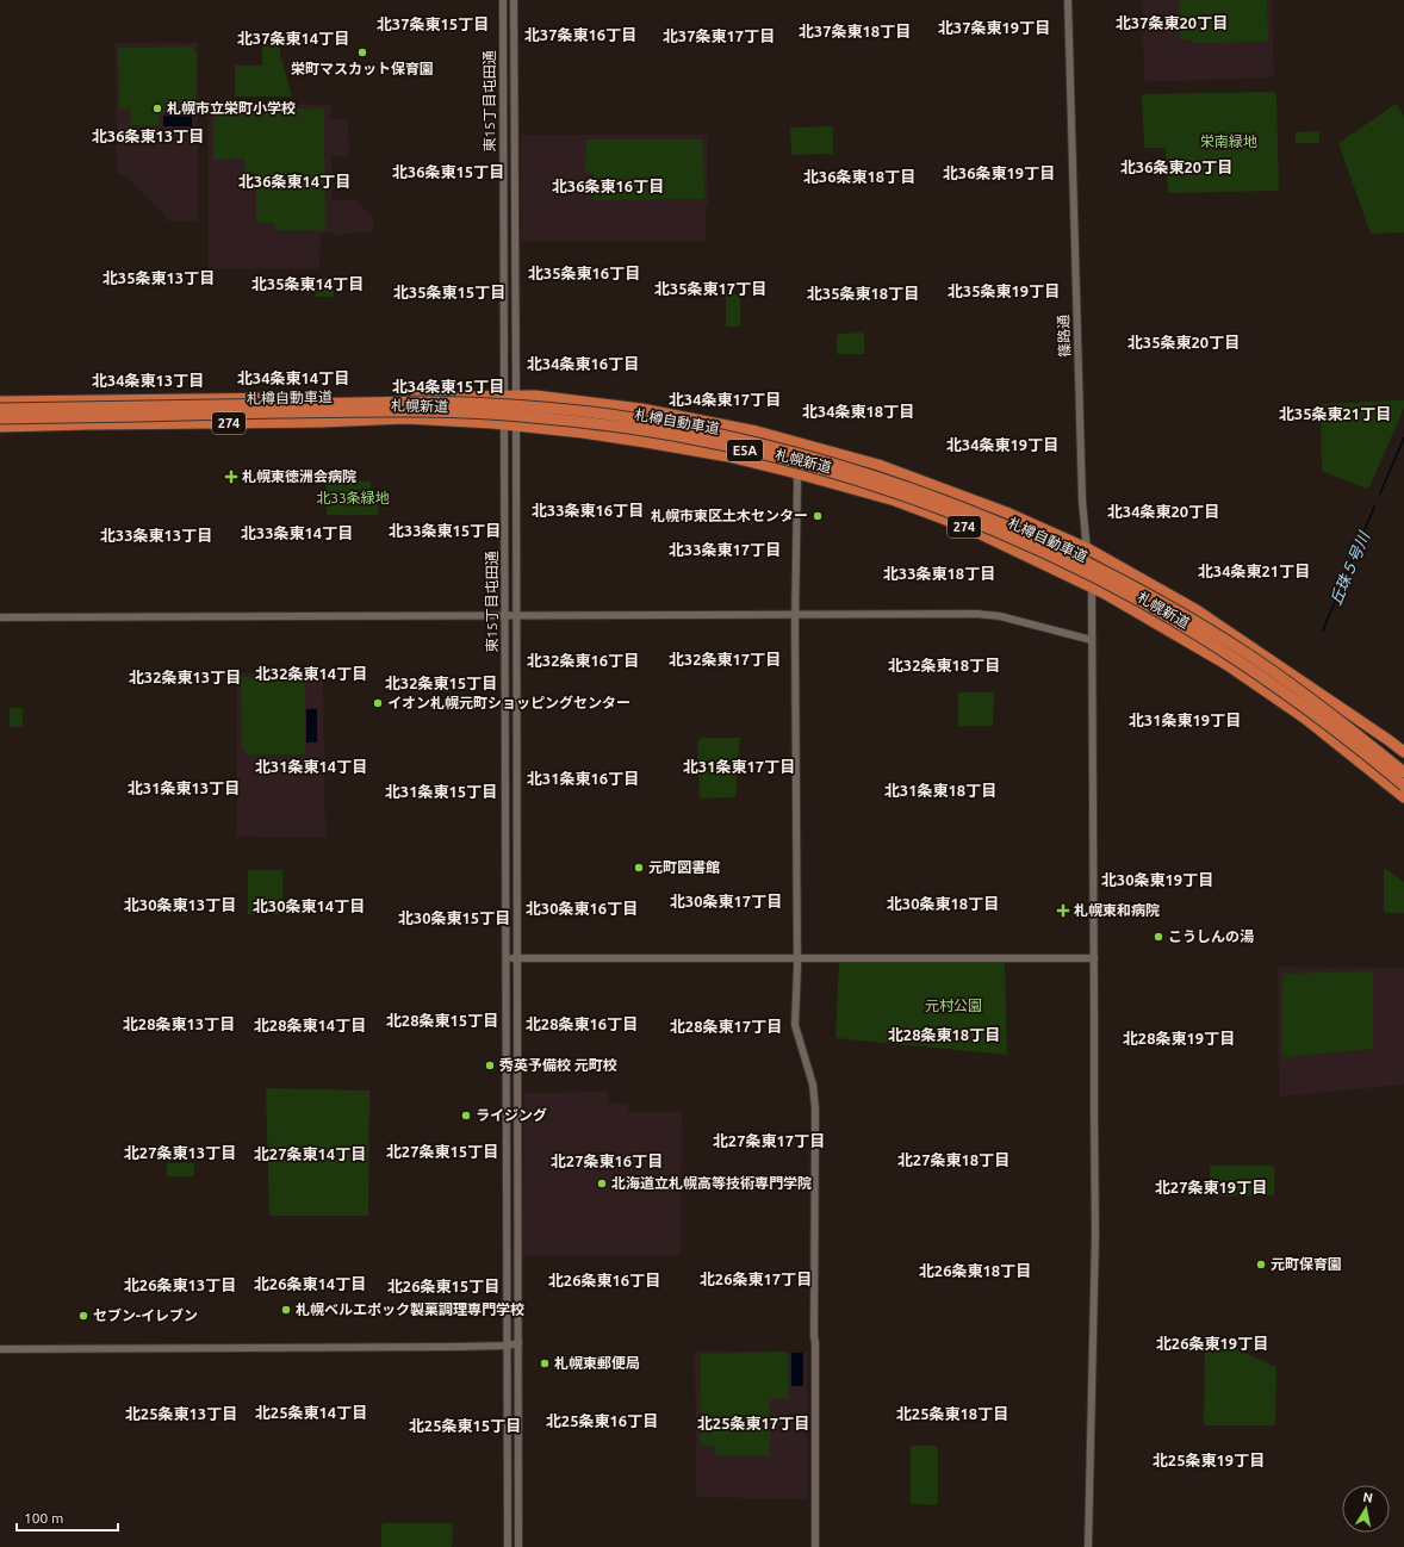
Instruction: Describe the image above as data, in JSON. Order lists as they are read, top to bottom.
{
  "streets": {
    "highway": [
      "札樽自動車道",
      "札幌新道",
      "274",
      "E5A"
    ],
    "street": ["東15丁目屯田通", "篠路通"]
  },
  "crossings": [
    ["東15丁目屯田通", "札幌新道"],
    ["篠路通", "札幌新道"]
  ],
  "districts": [
    "北37条東20丁目",
    "北37条東15丁目",
    "北37条東19丁目",
    "北37条東18丁目",
    "北37条東16丁目",
    "北37条東17丁目",
    "北37条東14丁目",
    "北36条東13丁目",
    "北36条東20丁目",
    "北36条東15丁目",
    "北36条東19丁目",
    "北36条東18丁目",
    "北36条東14丁目",
    "北36条東16丁目",
    "北35条東16丁目",
    "北35条東13丁目",
    "北35条東14丁目",
    "北35条東17丁目",
    "北35条東19丁目",
    "北35条東15丁目",
    "北35条東18丁目",
    "北35条東20丁目",
    "北34条東16丁目",
    "北34条東14丁目",
    "北34条東13丁目",
    "北34条東15丁目",
    "北34条東17丁目",
    "北34条東18丁目",
    "北35条東21丁目",
    "北34条東19丁目",
    "北33条東16丁目",
    "北34条東20丁目",
    "北33条東15丁目",
    "北33条東14丁目",
    "北33条東13丁目",
    "北33条東17丁目",
    "北34条東21丁目",
    "北33条東18丁目",
    "北32条東17丁目",
    "北32条東16丁目",
    "北32条東18丁目",
    "北32条東14丁目",
    "北32条東13丁目",
    "北32条東15丁目",
    "北31条東19丁目",
    "北31条東14丁目",
    "北31条東17丁目",
    "北31条東16丁目",
    "北31条東13丁目",
    "北31条東18丁目",
    "北31条東15丁目",
    "北30条東19丁目",
    "北30条東17丁目",
    "北30条東18丁目",
    "北30条東13丁目",
    "北30条東14丁目",
    "北30条東16丁目",
    "北30条東15丁目",
    "北28条東15丁目",
    "北28条東13丁目",
    "北28条東16丁目",
    "北28条東14丁目",
    "北28条東17丁目",
    "北28条東18丁目",
    "北28条東19丁目",
    "北27条東17丁目",
    "北27条東15丁目",
    "北27条東13丁目",
    "北27条東14丁目",
    "北27条東18丁目",
    "北27条東16丁目",
    "北27条東19丁目",
    "北26条東18丁目",
    "北26条東17丁目",
    "北26条東16丁目",
    "北26条東14丁目",
    "北26条東13丁目",
    "北26条東15丁目",
    "北26条東19丁目",
    "北25条東14丁目",
    "北25条東13丁目",
    "北25条東18丁目",
    "北25条東16丁目",
    "北25条東17丁目",
    "北25条東15丁目",
    "北25条東19丁目"
  ],
  "water": ["丘珠５号川"],
  "parks": ["栄南緑地", "北33条緑地", "元村公園"],
  "places": {
    "other": [
      "栄町マスカット保育園",
      "札幌市立栄町小学校",
      "札幌市東区土木センター",
      "イオン札幌元町ショッピングセンター",
      "元町図書館",
      "こうしんの湯",
      "秀英予備校 元町校",
      "ライジング",
      "北海道立札幌高等技術専門学院",
      "元町保育園",
      "札幌ベルエポック製菓調理専門学校",
      "セブン-イレブン",
      "札幌東郵便局"
    ],
    "health": ["札幌東徳洲会病院", "札幌東和病院"]
  },
  "scale_bar": "100 m",
  "north": "top"
}
